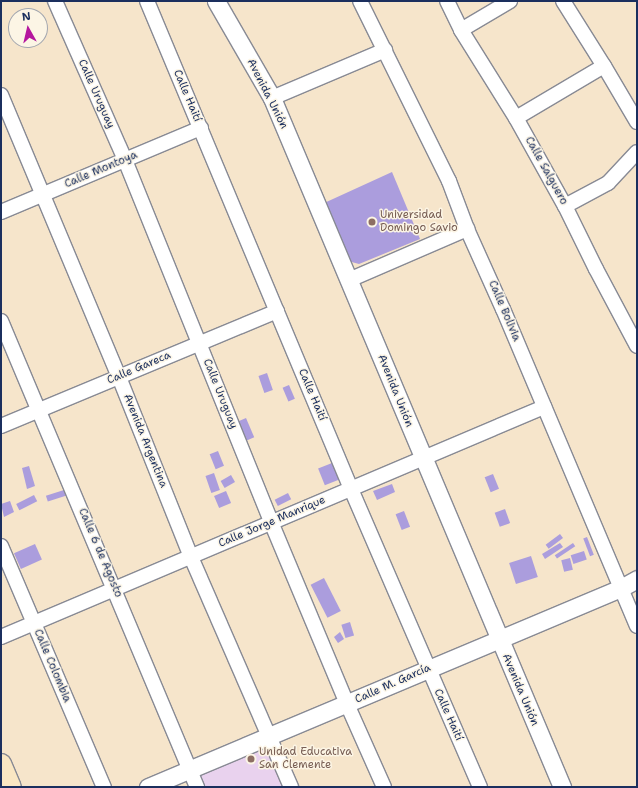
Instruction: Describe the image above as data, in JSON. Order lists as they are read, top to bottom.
{
  "streets": {
    "street": [
      "Calle Uruguay",
      "Avenida Unión",
      "Calle Haití",
      "Calle Montoya",
      "Calle Salguero",
      "Calle Bolivia",
      "Calle Gareca",
      "Avenida Argentina",
      "Calle Jorge Manrique",
      "Calle 6 de Agosto",
      "Calle Colombia",
      "Calle M. García"
    ]
  },
  "crossings": [
    ["Calle Uruguay", "Calle Montoya"],
    ["Calle Uruguay", "Calle Gareca"],
    ["Calle Uruguay", "Calle Jorge Manrique"],
    ["Calle Uruguay", "Calle M. García"],
    ["Avenida Unión", "Calle Jorge Manrique"],
    ["Avenida Unión", "Calle M. García"],
    ["Calle Haití", "Calle Montoya"],
    ["Calle Haití", "Calle Gareca"],
    ["Calle Haití", "Calle Jorge Manrique"],
    ["Calle Haití", "Calle M. García"],
    ["Calle Montoya", "Avenida Argentina"],
    ["Calle Bolivia", "Calle Jorge Manrique"],
    ["Calle Bolivia", "Calle M. García"],
    ["Calle Gareca", "Avenida Argentina"],
    ["Calle Gareca", "Calle 6 de Agosto"],
    ["Avenida Argentina", "Calle Jorge Manrique"],
    ["Avenida Argentina", "Calle M. García"],
    ["Calle Jorge Manrique", "Calle 6 de Agosto"],
    ["Calle Jorge Manrique", "Calle Colombia"],
    ["Calle 6 de Agosto", "Calle M. García"]
  ],
  "places": ["Universidad Domingo Savio", "Unidad Educativa San Clemente"],
  "north": "top"
}
